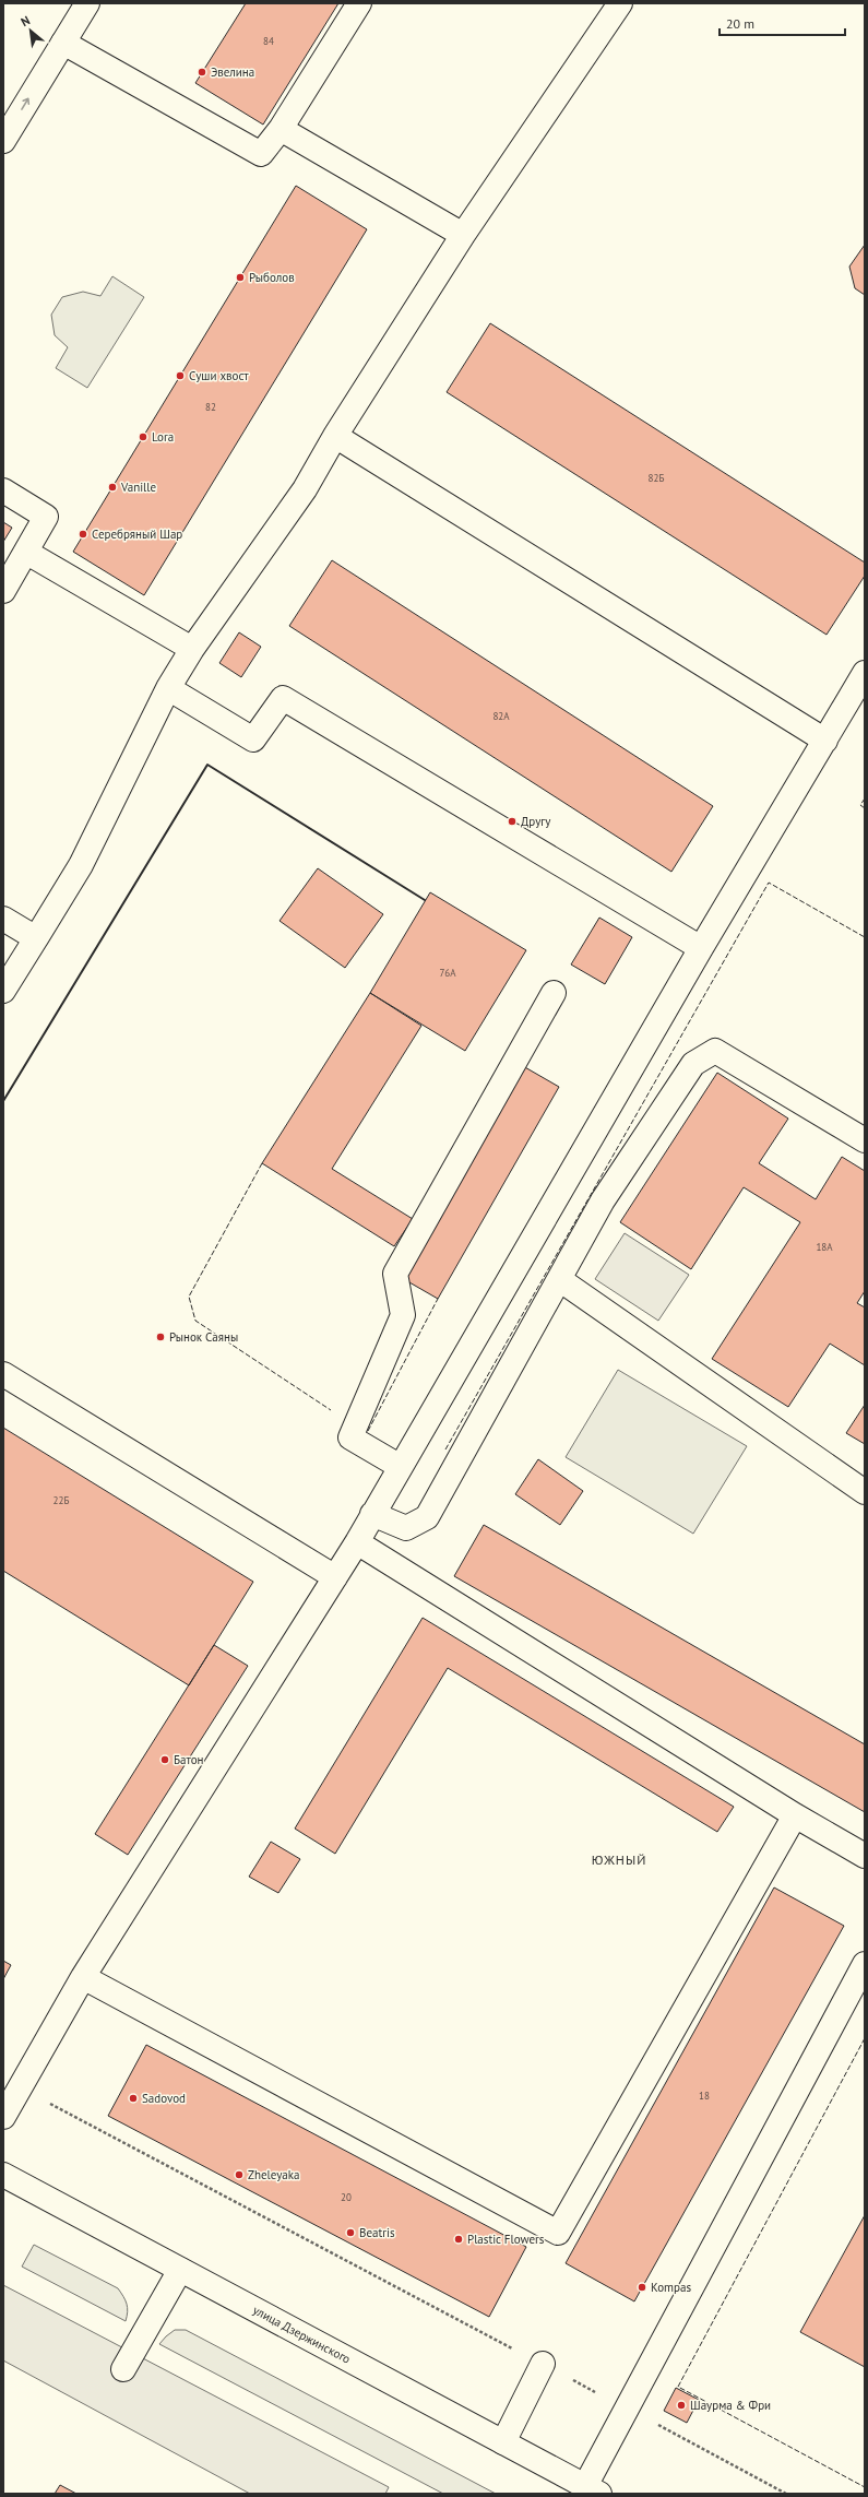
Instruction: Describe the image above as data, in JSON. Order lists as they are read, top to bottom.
{
  "streets": {
    "main road": ["улица Дзержинского"]
  },
  "districts": ["ЮЖНЫЙ"],
  "places": [
    "Эвелина",
    "Рыболов",
    "Суши хвост",
    "Lora",
    "Vanille",
    "Серебряный Шар",
    "Другу",
    "Рынок Саяны",
    "Батон",
    "Sadovod",
    "Zheleyaka",
    "Beatris",
    "Plastic Flowers",
    "Kompas",
    "Шаурма & Фри"
  ],
  "house_numbers": [
    "84",
    "82",
    "82Б",
    "82А",
    "76А",
    "18А",
    "22Б",
    "18",
    "20"
  ],
  "scale_bar": "20 m",
  "north": "top left"
}
